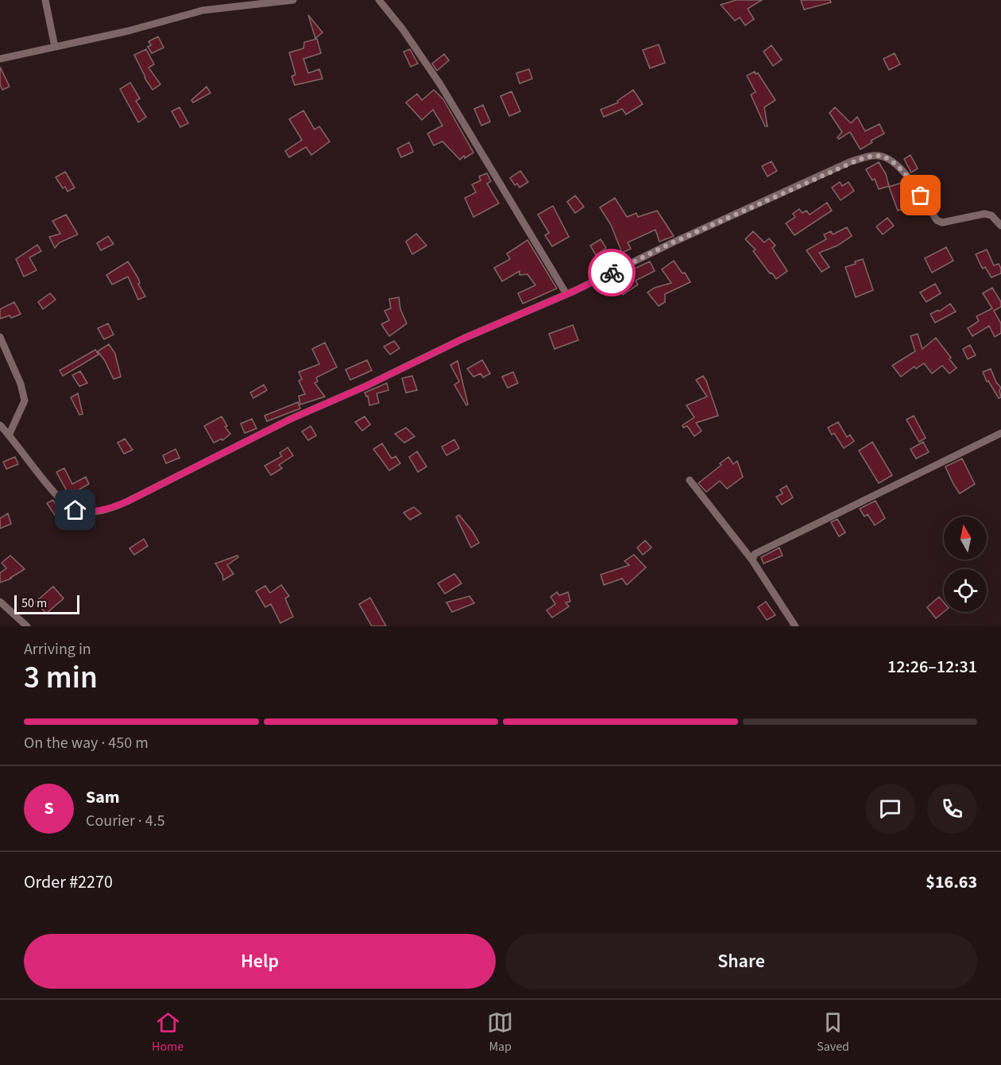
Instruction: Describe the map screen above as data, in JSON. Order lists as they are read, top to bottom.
{
  "scale_bar": "50 m",
  "north": "top",
  "page": {
    "scale": "50 m",
    "heading": ["3 min", "Arriving in", "12:26–12:31"],
    "panel": [
      "Sam",
      "Courier · 4.5",
      "Order #2270",
      "$16.63"
    ],
    "bar": "On the way · 450 m",
    "round": "S",
    "buttons": ["Help", "Share"],
    "tabs": ["Home", "Map", "Saved"]
  }
}
